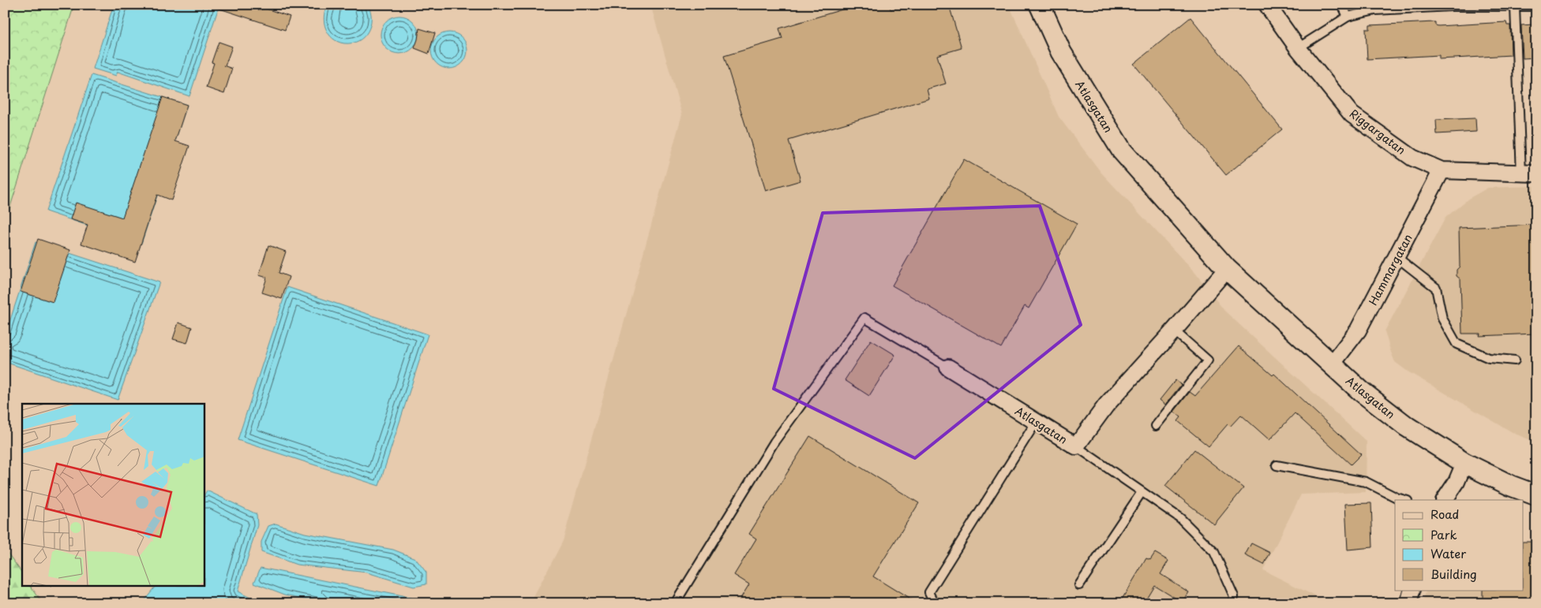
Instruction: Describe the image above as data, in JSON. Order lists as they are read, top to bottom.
{
  "streets": {
    "street": ["Atlasgatan", "Riggargatan", "Hammargatan"]
  },
  "crossings": [
    ["Atlasgatan", "Hammargatan"],
    ["Riggargatan", "Hammargatan"]
  ],
  "legend": [
    "Road",
    "Park",
    "Water",
    "Building"
  ]
}
